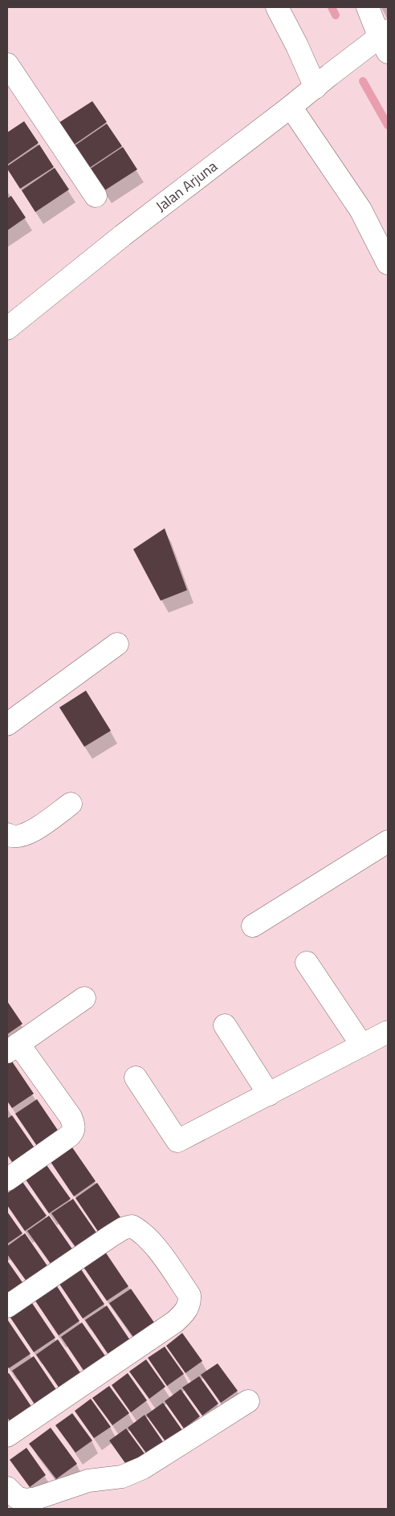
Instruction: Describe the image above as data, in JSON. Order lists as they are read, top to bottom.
{
  "streets": {
    "street": ["Jalan Arjuna"]
  }
}
